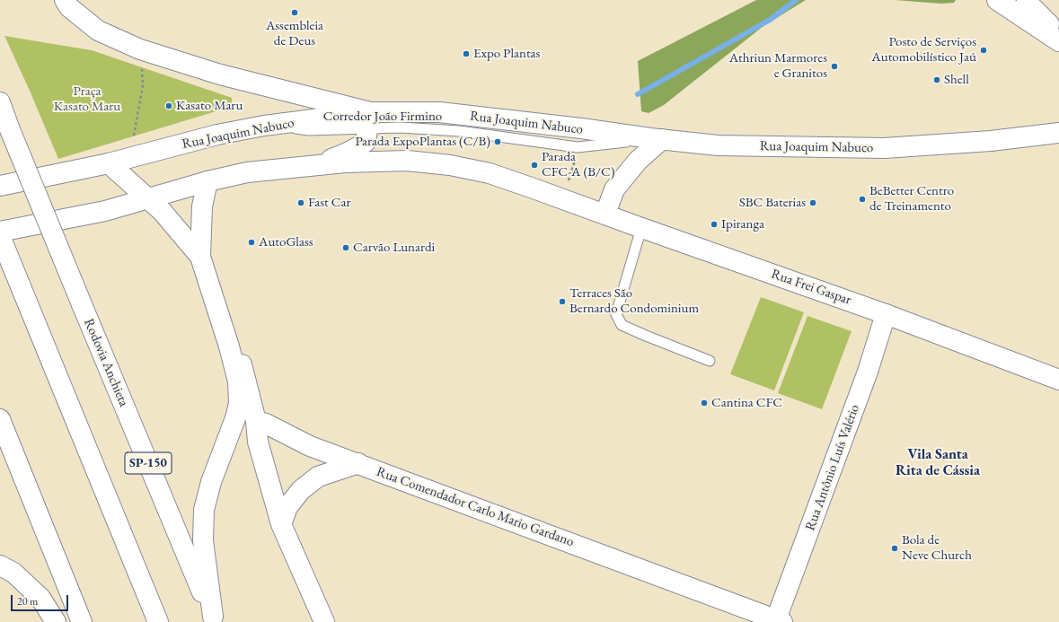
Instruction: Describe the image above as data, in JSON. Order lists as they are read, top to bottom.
{
  "streets": {
    "main road": [
      "Rua Joaquim Nabuco",
      "Rua Frei Gaspar",
      "Rodovia Anchieta",
      "SP-150",
      "Rua Antônio Luís Valério",
      "Rua Comendador Carlo Mario Gardano"
    ],
    "lane": ["Corredor João Firmino"]
  },
  "crossings": [
    ["Corredor João Firmino", "Rua Joaquim Nabuco"],
    ["Rua Frei Gaspar", "Rua Antônio Luís Valério"],
    ["Rua Antônio Luís Valério", "Rua Comendador Carlo Mario Gardano"]
  ],
  "districts": ["Vila Santa Rita de Cássia"],
  "parks": ["Praça Kasato Maru"],
  "places": [
    "Assembleia de Deus",
    "Posto de Serviços Automobilístico Jaú",
    "Expo Plantas",
    "Athriun Marmores e Granitos",
    "Shell",
    "Kasato Maru",
    "Parada ExpoPlantas (C/B)",
    "Parada CFC-A (B/C)",
    "BeBetter Centro de Treinamento",
    "Fast Car",
    "SBC Baterias",
    "Ipiranga",
    "AutoGlass",
    "Carvão Lunardi",
    "Terraces São Bernardo Condominium",
    "Cantina CFC",
    "Bola de Neve Church"
  ],
  "scale_bar": "20 m"
}
